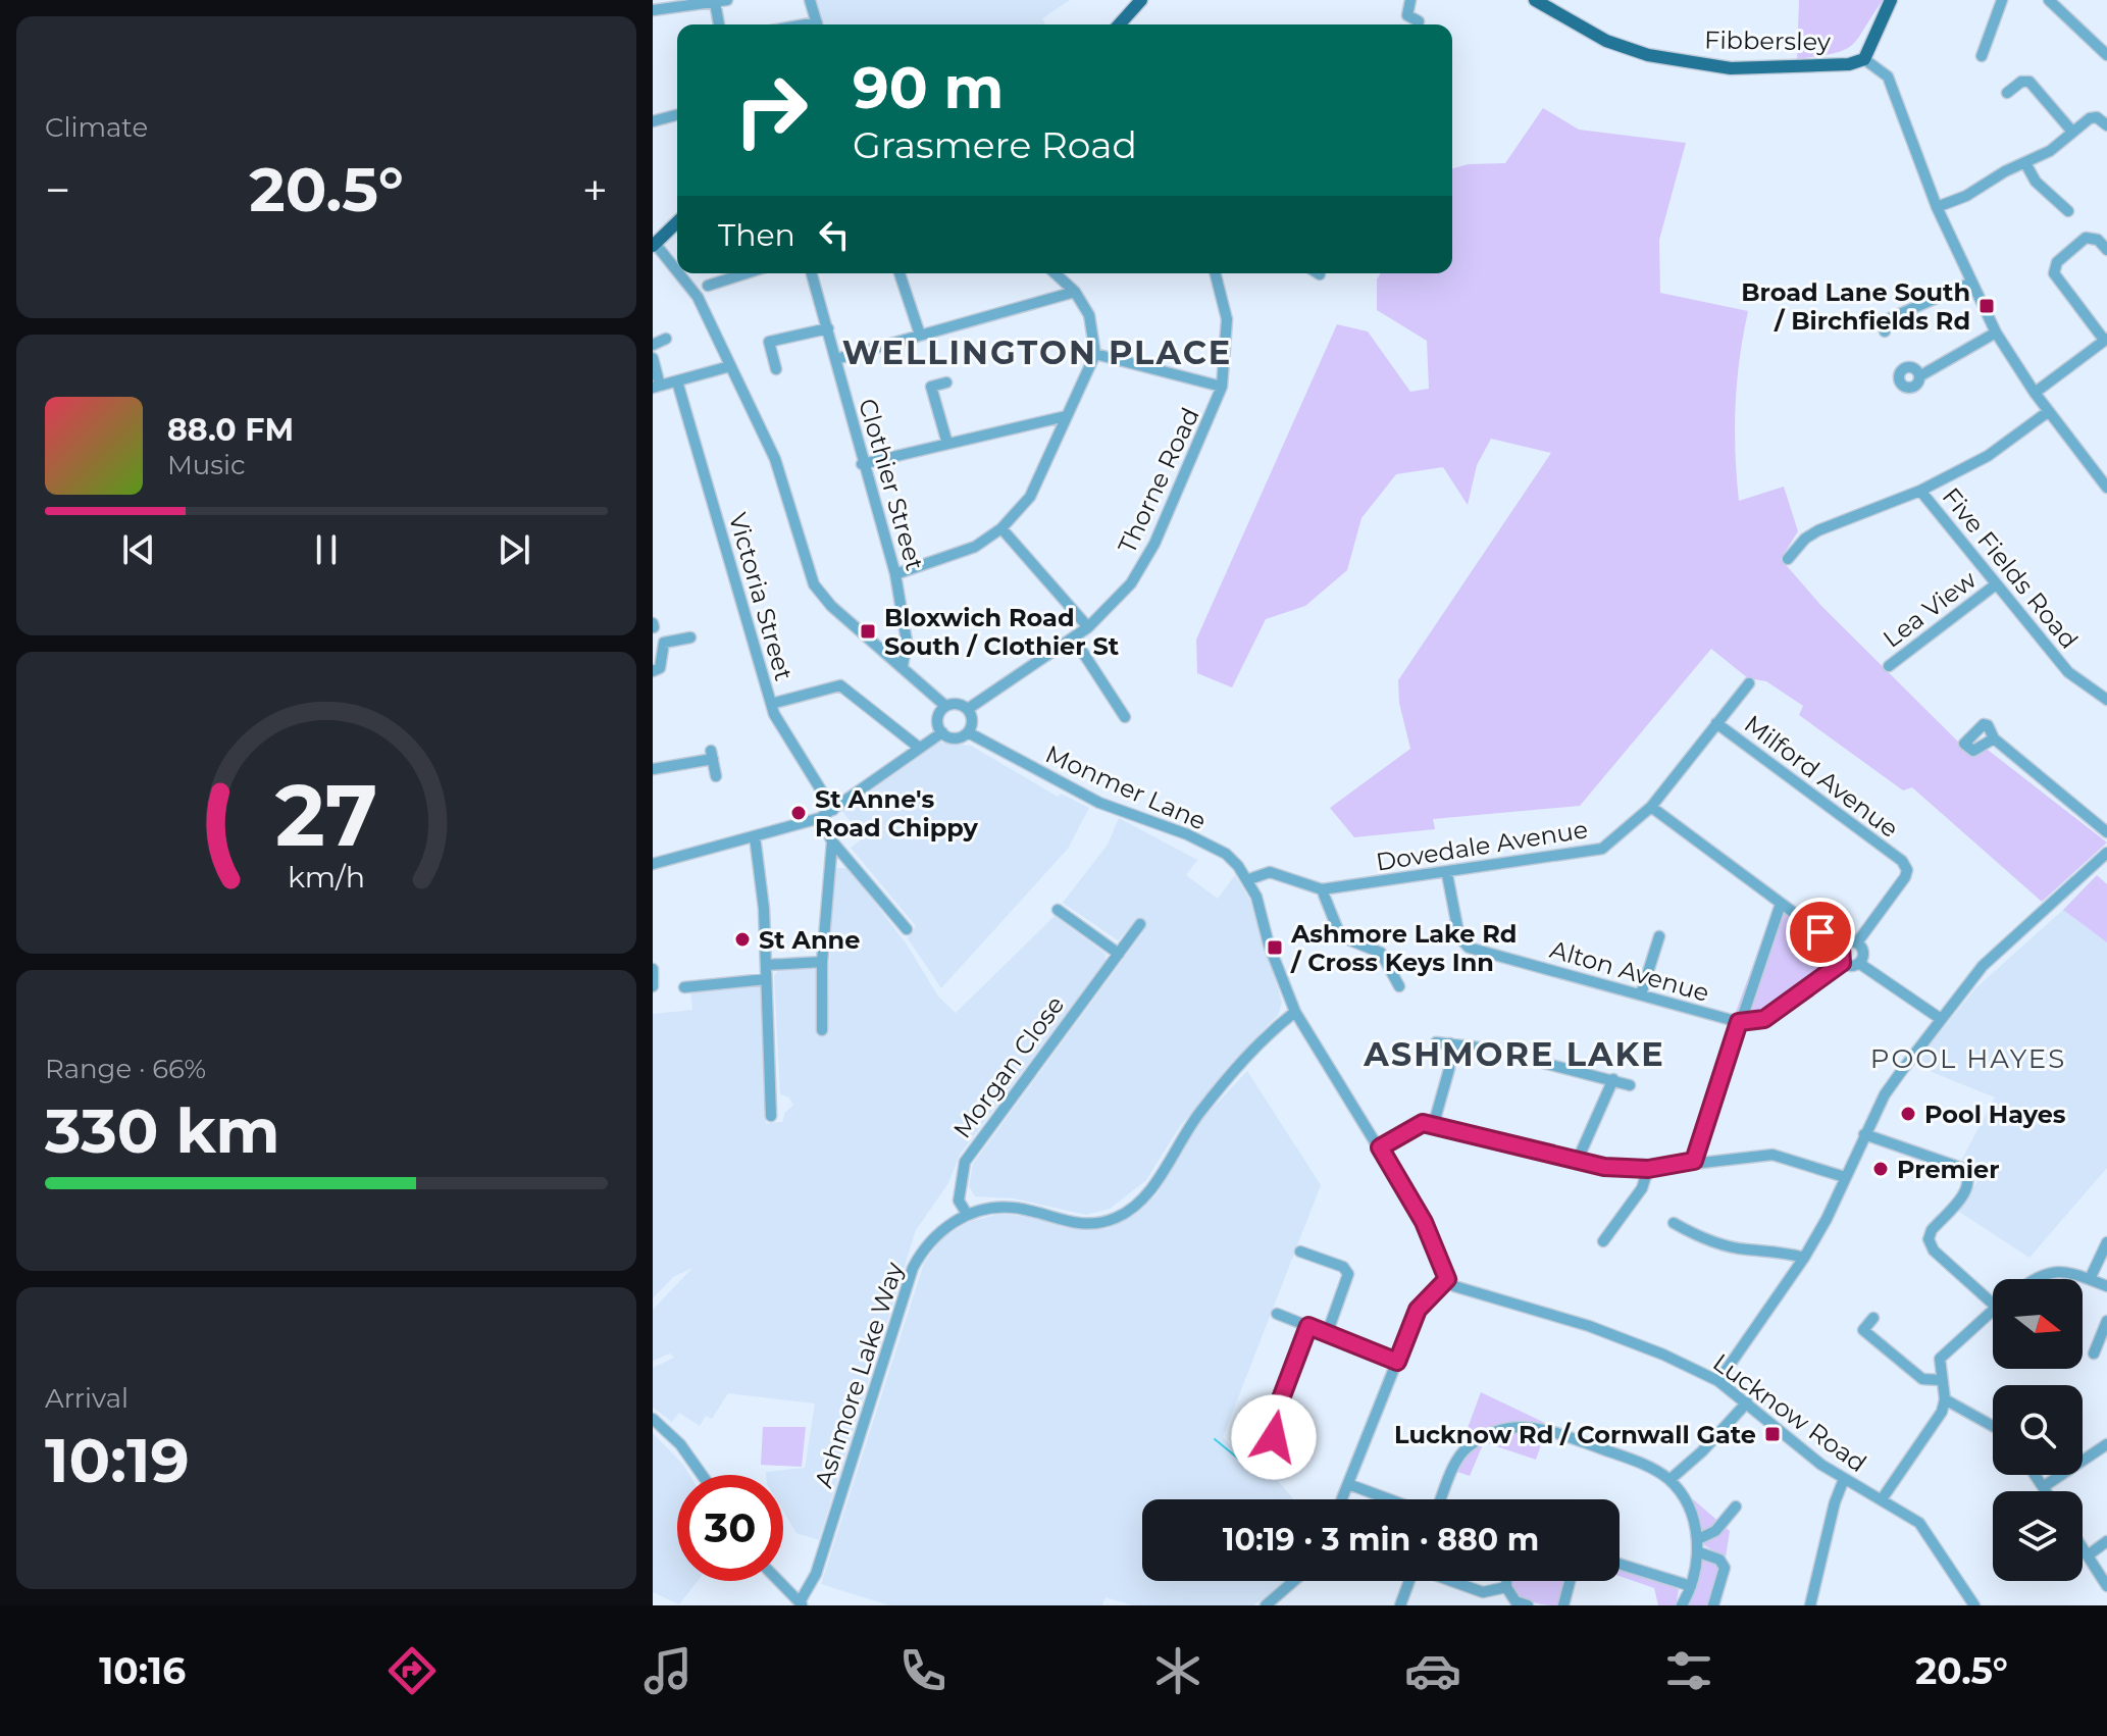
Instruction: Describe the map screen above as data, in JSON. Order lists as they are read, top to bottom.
{
  "streets": {
    "main road": ["Fibbersley"],
    "street": [
      "Thorne Road",
      "Clothier Street",
      "Five Fields Road",
      "Victoria Street",
      "Lea View",
      "Milford Avenue",
      "Monmer Lane",
      "Dovedale Avenue",
      "Alton Avenue",
      "Morgan Close",
      "Ashmore Lake Way",
      "Lucknow Road"
    ]
  },
  "crossings": [
    ["Thorne Road", "Monmer Lane"],
    ["Five Fields Road", "Lea View"],
    ["Milford Avenue", "Dovedale Avenue"],
    ["Monmer Lane", "Dovedale Avenue"],
    ["Dovedale Avenue", "Alton Avenue"],
    ["Morgan Close", "Ashmore Lake Way"]
  ],
  "districts": ["WELLINGTON PLACE", "ASHMORE LAKE", "POOL HAYES"],
  "places": {
    "transit": [
      "Broad Lane South / Birchfields Rd",
      "Bloxwich Road South / Clothier St",
      "Ashmore Lake Rd / Cross Keys Inn",
      "Lucknow Rd / Cornwall Gate"
    ],
    "other": [
      "St Anne's Road Chippy",
      "St Anne",
      "Pool Hayes",
      "Premier"
    ]
  },
  "north": "right",
  "page": {
    "tile": [
      "Climate",
      ["Range · 66%", "330 km"],
      ["Arrival", "10:19"]
    ],
    "turn": ["90 m", "Grasmere Road"],
    "heat": ["−", "20.5°", "+"],
    "then": "Then",
    "song": ["88.0 FM", "Music"],
    "limit": "30",
    "trip": "10:19 · 3 min · 880 m",
    "tabs": ["10:16", "20.5°"],
    "gauge": ["27", "km/h"]
  }
}
